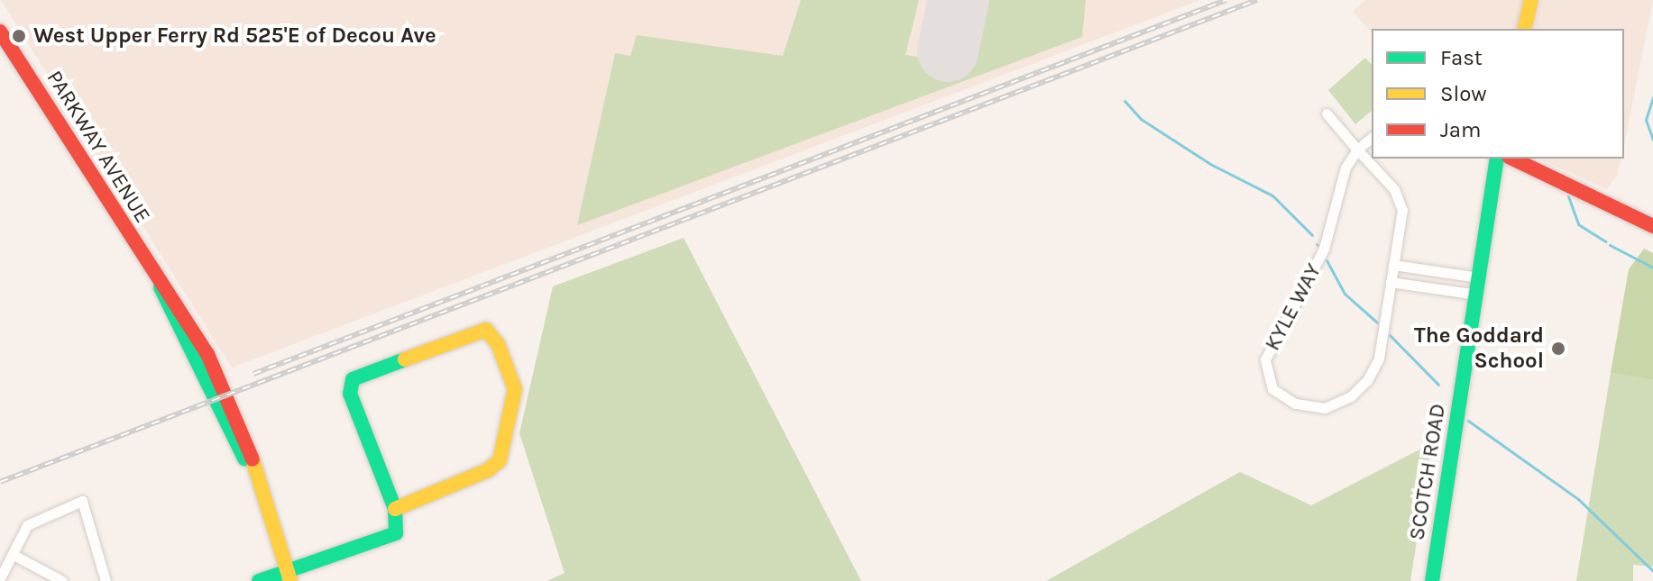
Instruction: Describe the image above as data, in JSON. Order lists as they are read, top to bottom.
{
  "streets": {
    "main road": ["PARKWAY AVENUE", "SCOTCH ROAD"],
    "street": ["KYLE WAY"]
  },
  "places": ["West Upper Ferry Rd 525'E of Decou Ave", "The Goddard School"],
  "legend": ["Fast", "Slow", "Jam"]
}
